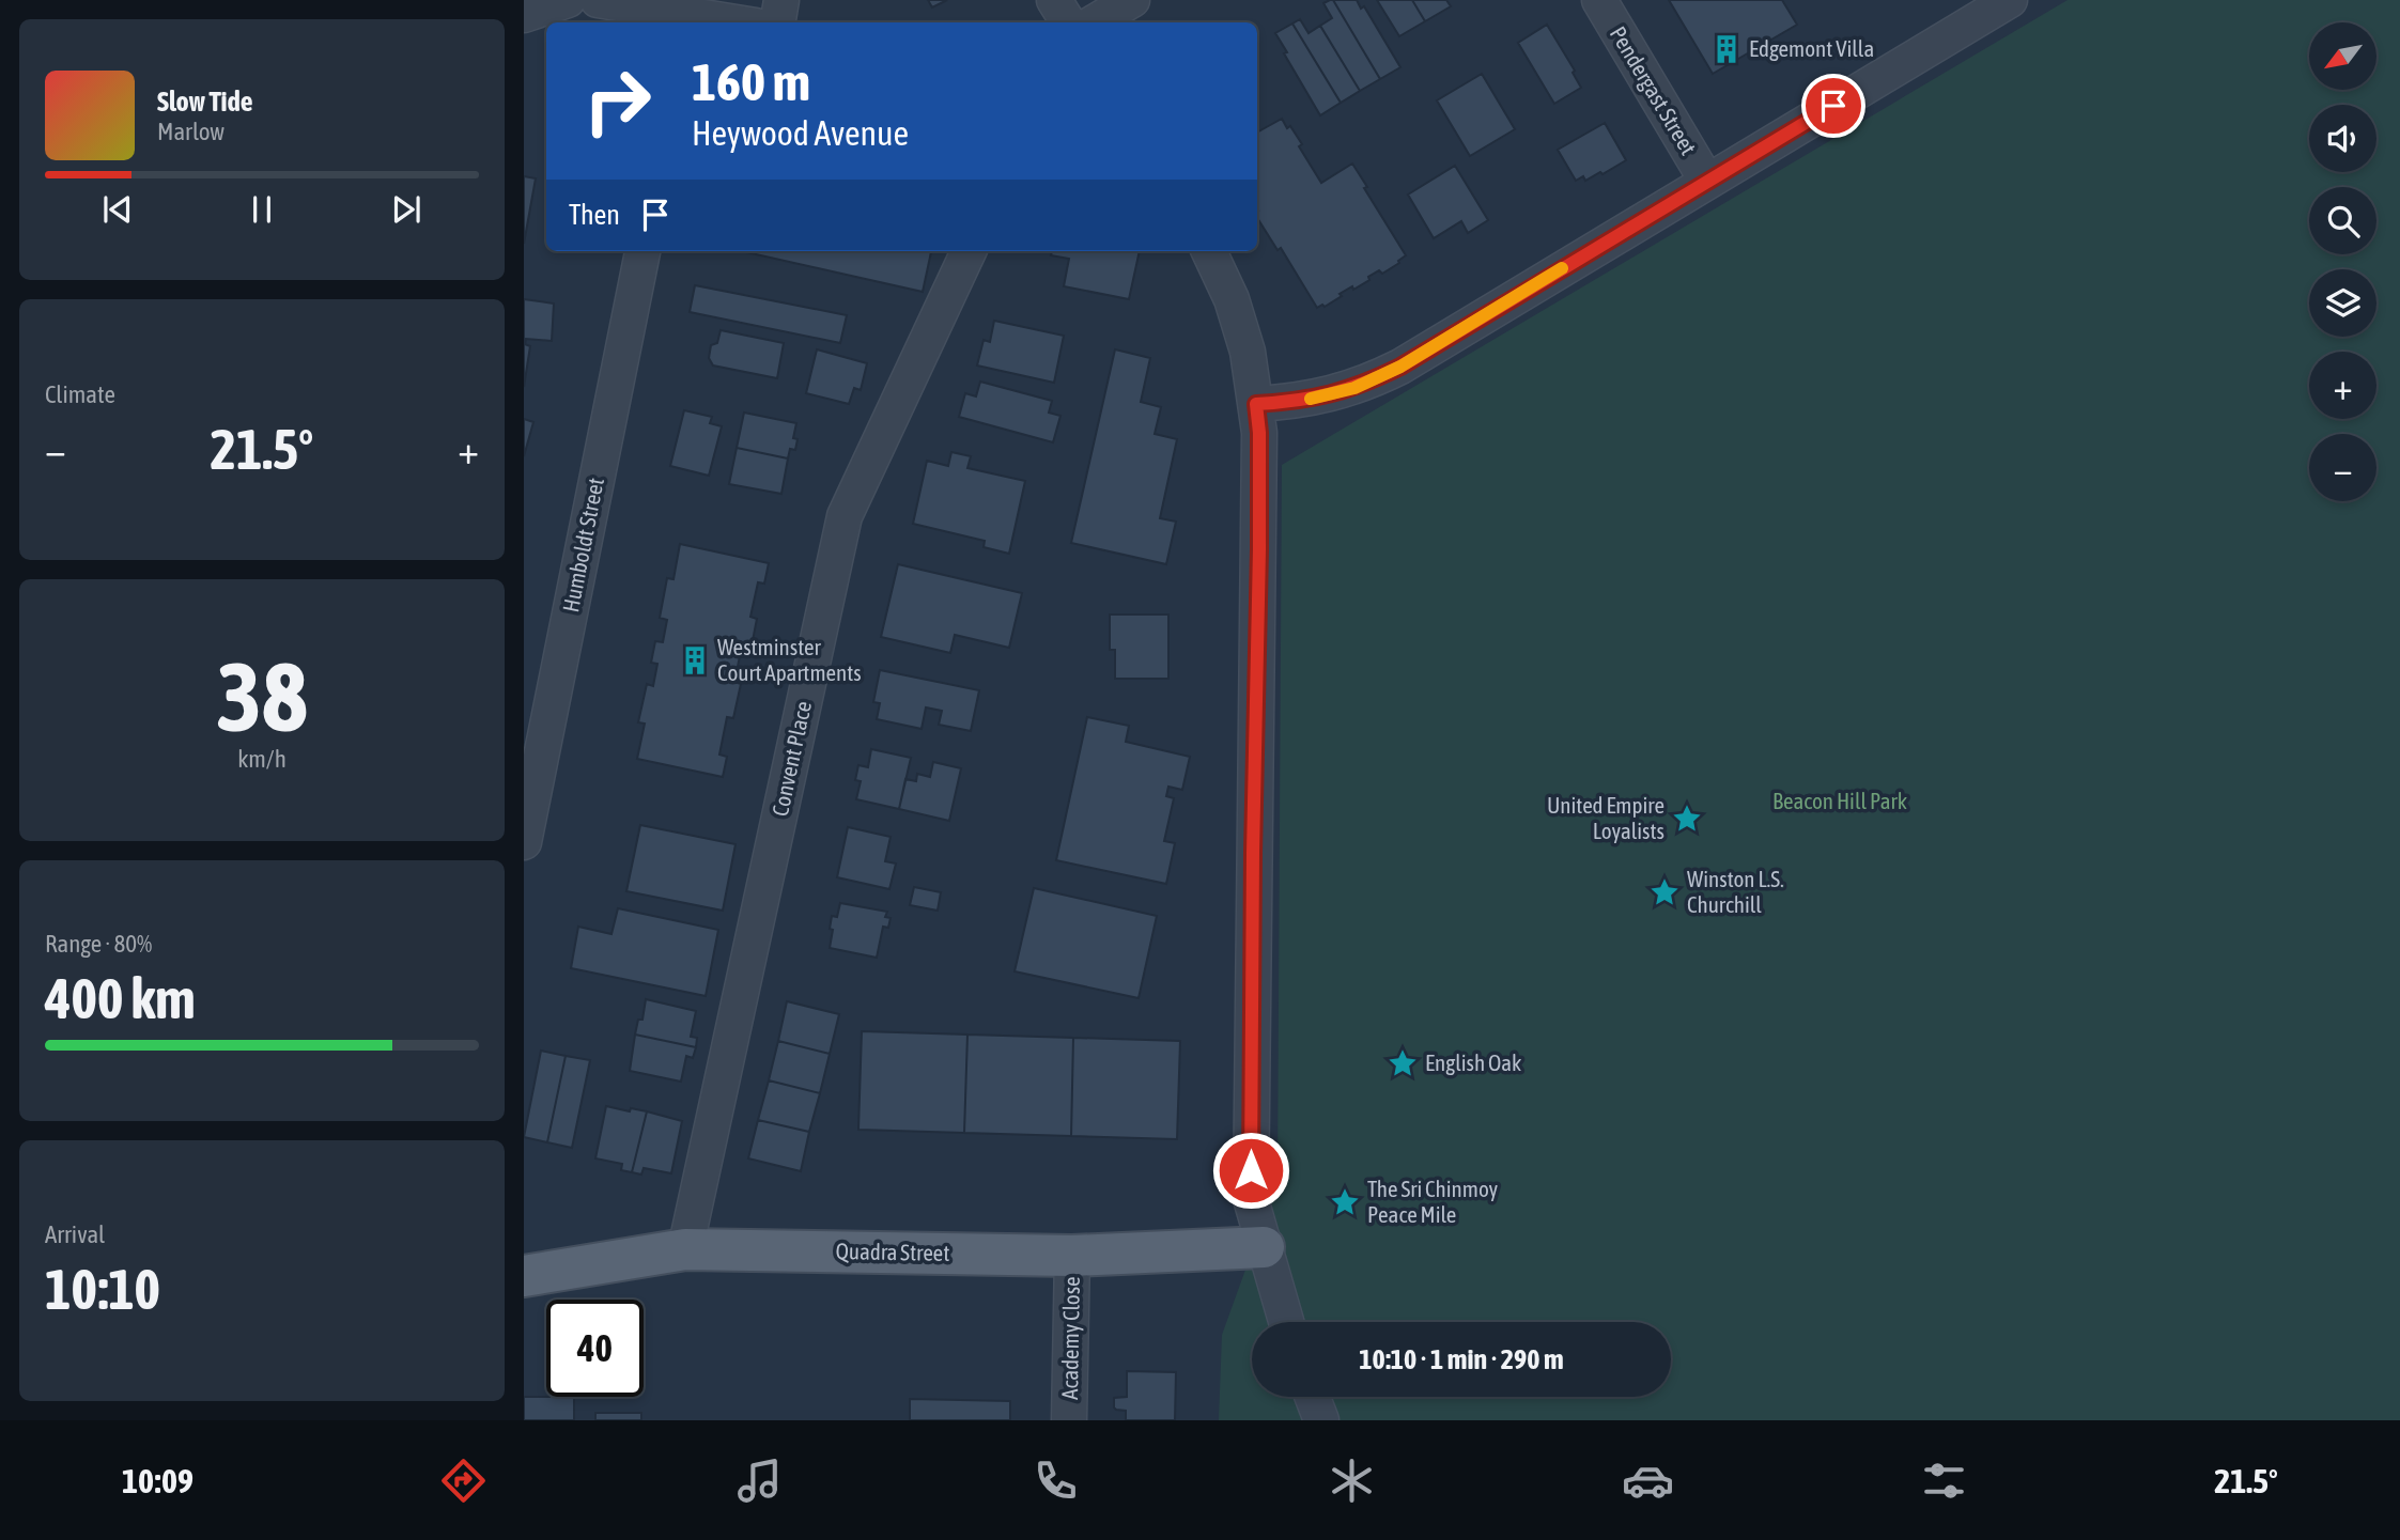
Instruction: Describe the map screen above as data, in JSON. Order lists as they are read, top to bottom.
{
  "streets": {
    "main road": ["Quadra Street"],
    "street": [
      "Pendergast Street",
      "Humboldt Street",
      "Convent Place",
      "Academy Close"
    ]
  },
  "crossings": [
    ["Convent Place", "Quadra Street"],
    ["Quadra Street", "Academy Close"]
  ],
  "parks": ["Beacon Hill Park"],
  "places": {
    "building": ["Edgemont Villa", "Westminster Court Apartments"],
    "place": [
      "United Empire Loyalists",
      "Winston L.S. Churchill",
      "English Oak",
      "The Sri Chinmoy Peace Mile"
    ]
  },
  "north": "bottom left",
  "page": {
    "map_buttons": ["+", "−"],
    "turn": ["160 m", "Heywood Avenue"],
    "song": ["Slow Tide", "Marlow"],
    "then": "Then",
    "tile": [
      "Climate",
      ["38", "km/h"],
      ["Range · 80%", "400 km"],
      ["Arrival", "10:10"]
    ],
    "heat": ["−", "21.5°", "+"],
    "limit": "40",
    "trip": "10:10 · 1 min · 290 m",
    "tabs": ["10:09", "21.5°"]
  }
}
